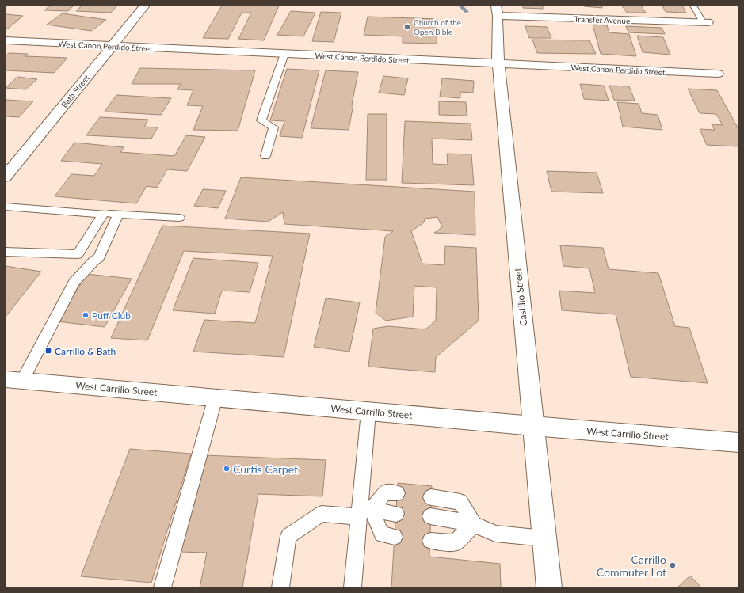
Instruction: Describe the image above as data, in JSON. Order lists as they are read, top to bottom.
{
  "streets": {
    "street": [
      "Transfer Avenue",
      "West Canon Perdido Street",
      "Bath Street",
      "Castillo Street",
      "West Carrillo Street"
    ]
  },
  "crossings": [
    ["Transfer Avenue", "Castillo Street"],
    ["West Canon Perdido Street", "Bath Street"],
    ["West Canon Perdido Street", "Castillo Street"],
    ["Castillo Street", "West Carrillo Street"]
  ],
  "places": {
    "other": [
      "Church of the Open Bible",
      "Puff Club",
      "Curtis Carpet",
      "Carrillo Commuter Lot"
    ],
    "transit": ["Carrillo & Bath"]
  }
}
